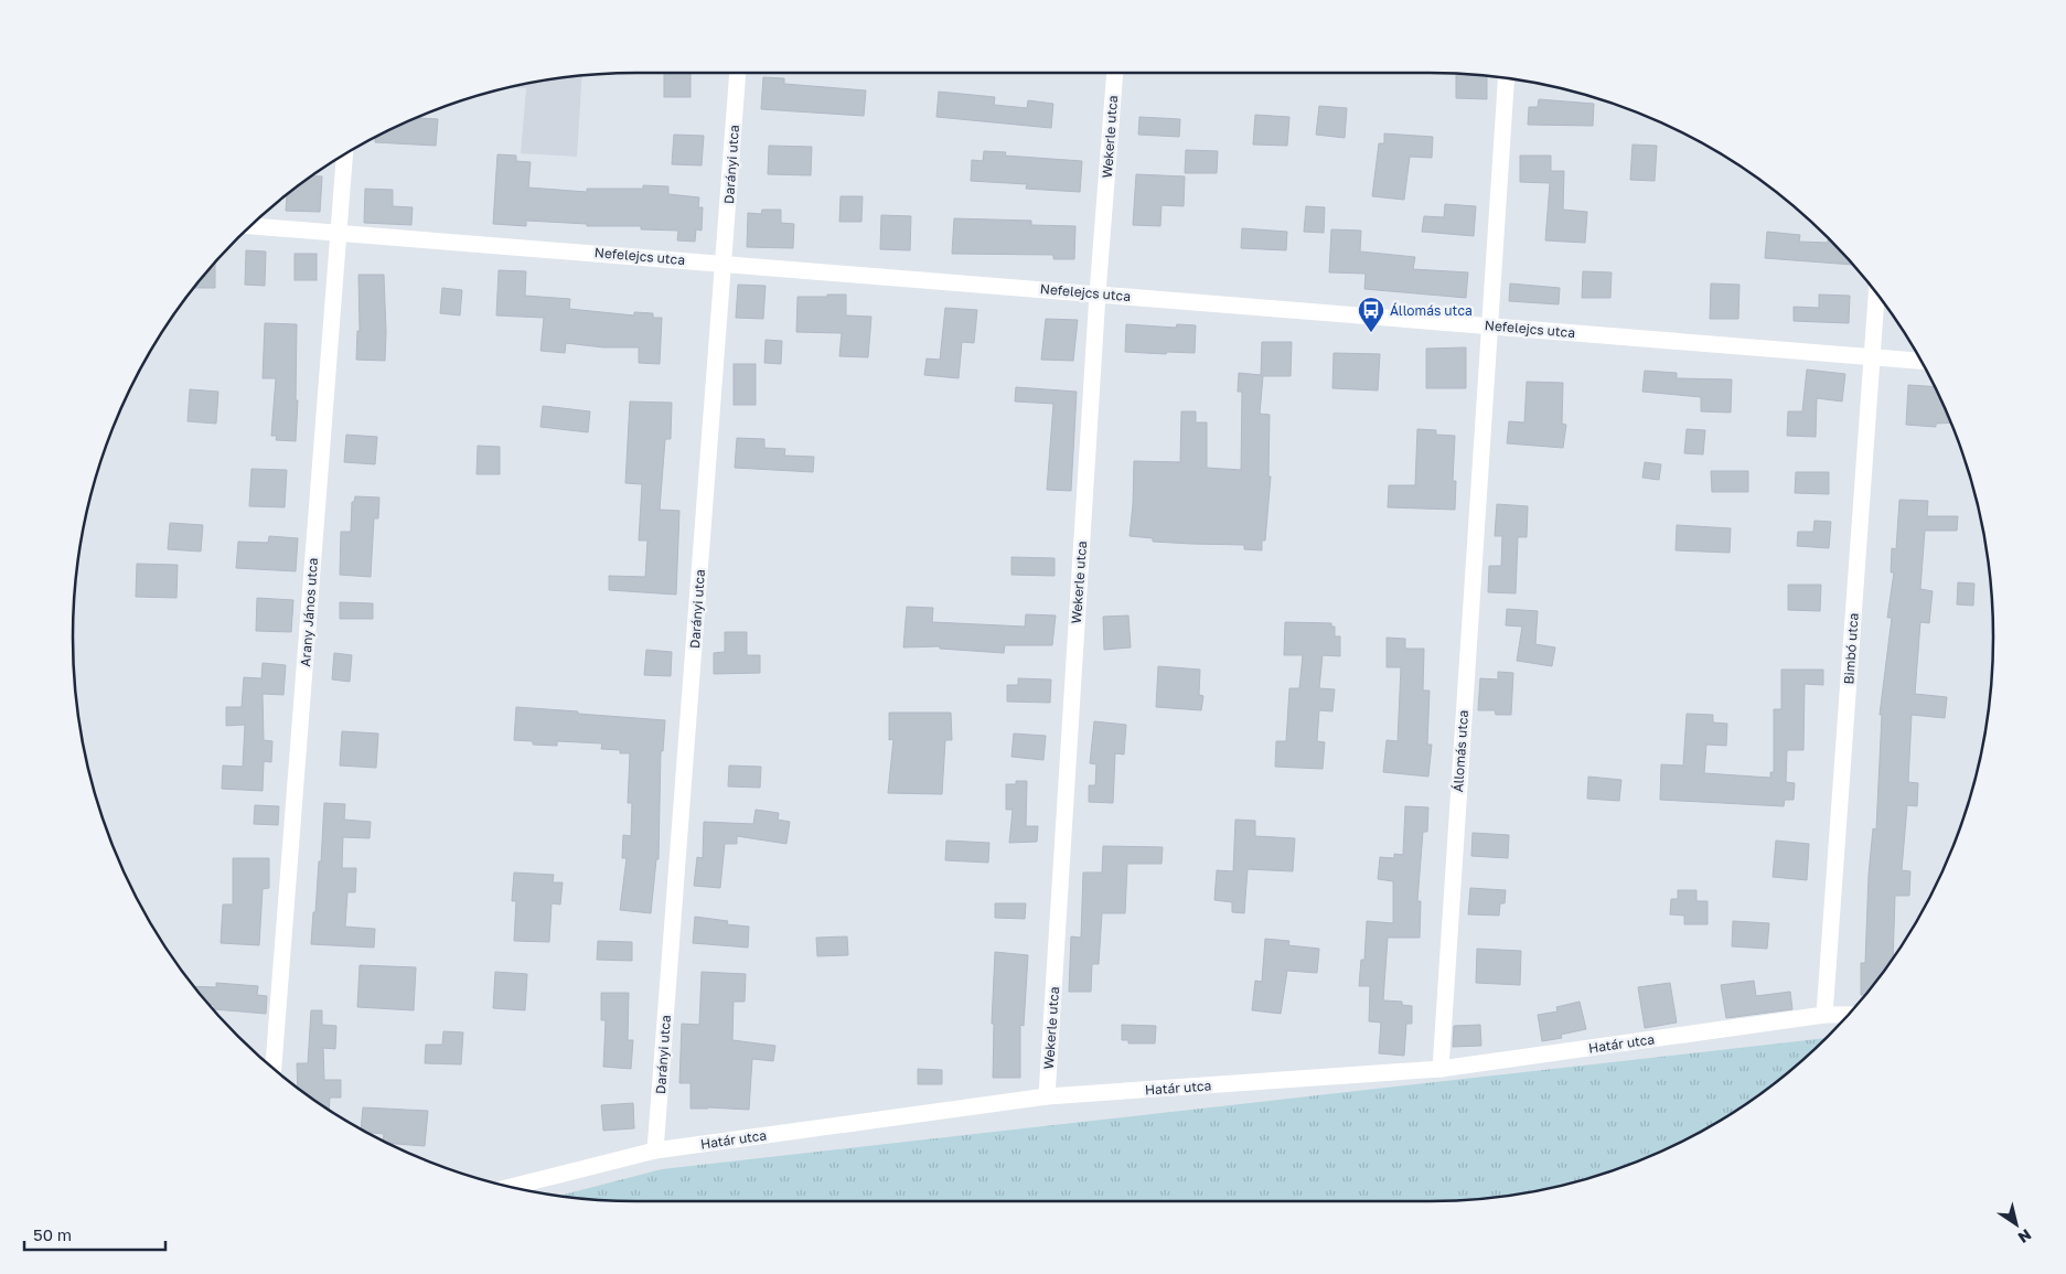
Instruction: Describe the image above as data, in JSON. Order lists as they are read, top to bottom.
{
  "streets": {
    "street": [
      "Wekerle utca",
      "Darányi utca",
      "Nefelejcs utca",
      "Arany János utca",
      "Bimbó utca",
      "Állomás utca",
      "Határ utca"
    ]
  },
  "crossings": [
    ["Wekerle utca", "Nefelejcs utca"],
    ["Wekerle utca", "Határ utca"],
    ["Darányi utca", "Nefelejcs utca"],
    ["Darányi utca", "Határ utca"],
    ["Nefelejcs utca", "Arany János utca"],
    ["Nefelejcs utca", "Bimbó utca"],
    ["Nefelejcs utca", "Állomás utca"],
    ["Bimbó utca", "Határ utca"],
    ["Állomás utca", "Határ utca"]
  ],
  "places": {
    "bus stop": ["Állomás utca"]
  },
  "scale_bar": "50 m",
  "north": "bottom right"
}
